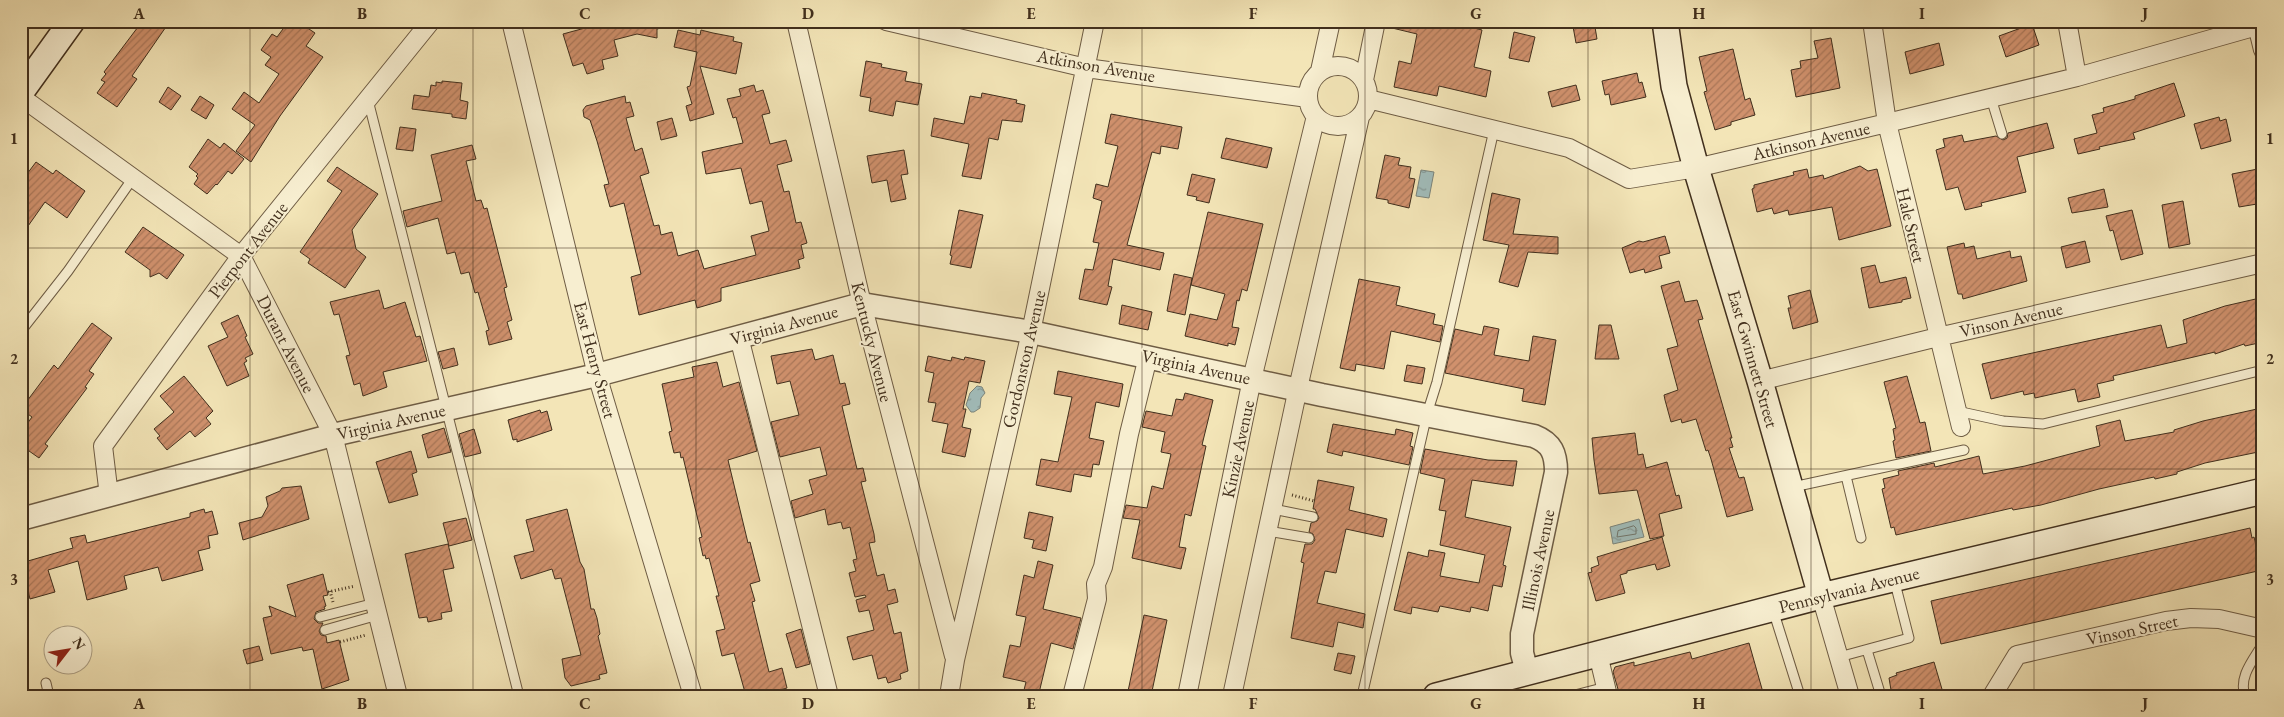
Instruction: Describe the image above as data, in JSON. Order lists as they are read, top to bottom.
{
  "streets": {
    "main road": ["East Gwinnett Street", "Pennsylvania Avenue"],
    "street": [
      "Atkinson Avenue",
      "Hale Street",
      "Pierpont Avenue",
      "Vinson Avenue",
      "Virginia Avenue",
      "Kentucky Avenue",
      "Durant Avenue",
      "Gordonston Avenue",
      "East Henry Street",
      "Kinzie Avenue",
      "Illinois Avenue",
      "Vinson Street"
    ]
  },
  "crossings": [
    ["Atkinson Avenue", "Hale Street"],
    ["Atkinson Avenue", "Gordonston Avenue"],
    ["Atkinson Avenue", "East Gwinnett Street"],
    ["Atkinson Avenue", "Kinzie Avenue"],
    ["Hale Street", "Vinson Avenue"],
    ["Pierpont Avenue", "Virginia Avenue"],
    ["Pierpont Avenue", "Durant Avenue"],
    ["Vinson Avenue", "East Gwinnett Street"],
    ["Virginia Avenue", "Kentucky Avenue"],
    ["Virginia Avenue", "Durant Avenue"],
    ["Virginia Avenue", "Gordonston Avenue"],
    ["Virginia Avenue", "East Henry Street"],
    ["Virginia Avenue", "Kinzie Avenue"],
    ["Virginia Avenue", "Illinois Avenue"],
    ["Kentucky Avenue", "Gordonston Avenue"],
    ["East Gwinnett Street", "Pennsylvania Avenue"],
    ["Illinois Avenue", "Pennsylvania Avenue"]
  ],
  "north": "top right",
  "grid": {
    "columns": [
      "A",
      "B",
      "C",
      "D",
      "E",
      "F",
      "G",
      "H",
      "I",
      "J"
    ],
    "rows": ["1", "2", "3"]
  }
}
